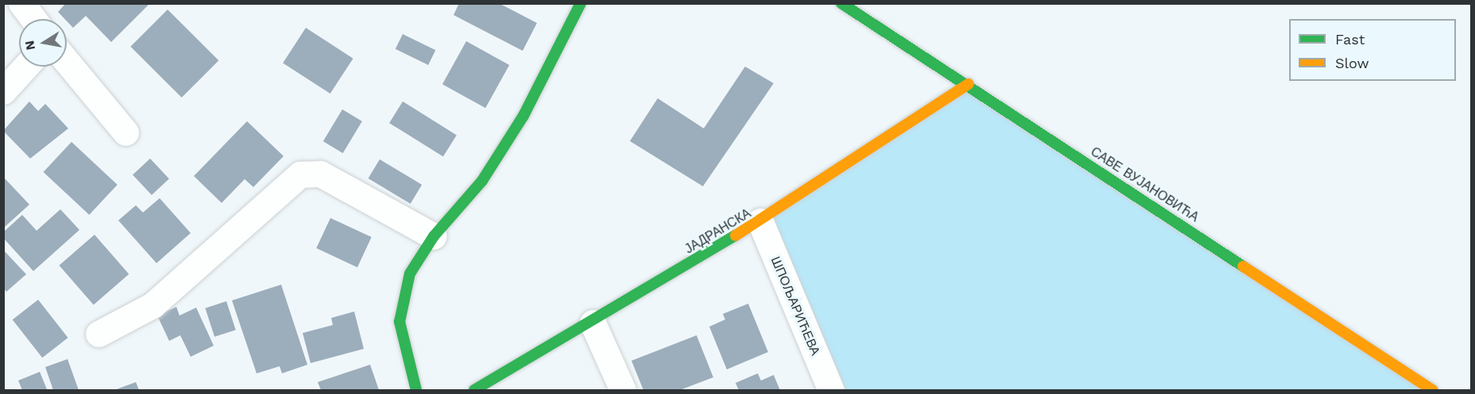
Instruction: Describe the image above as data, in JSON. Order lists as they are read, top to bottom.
{
  "streets": {
    "street": ["САВЕ ВУЈАНОВИЋА", "ЈАДРАНСКА", "ШПОЉАРИЋЕВА"]
  },
  "crossings": [
    ["САВЕ ВУЈАНОВИЋА", "ЈАДРАНСКА"],
    ["ЈАДРАНСКА", "ШПОЉАРИЋЕВА"]
  ],
  "legend": ["Fast", "Slow"],
  "north": "left"
}
